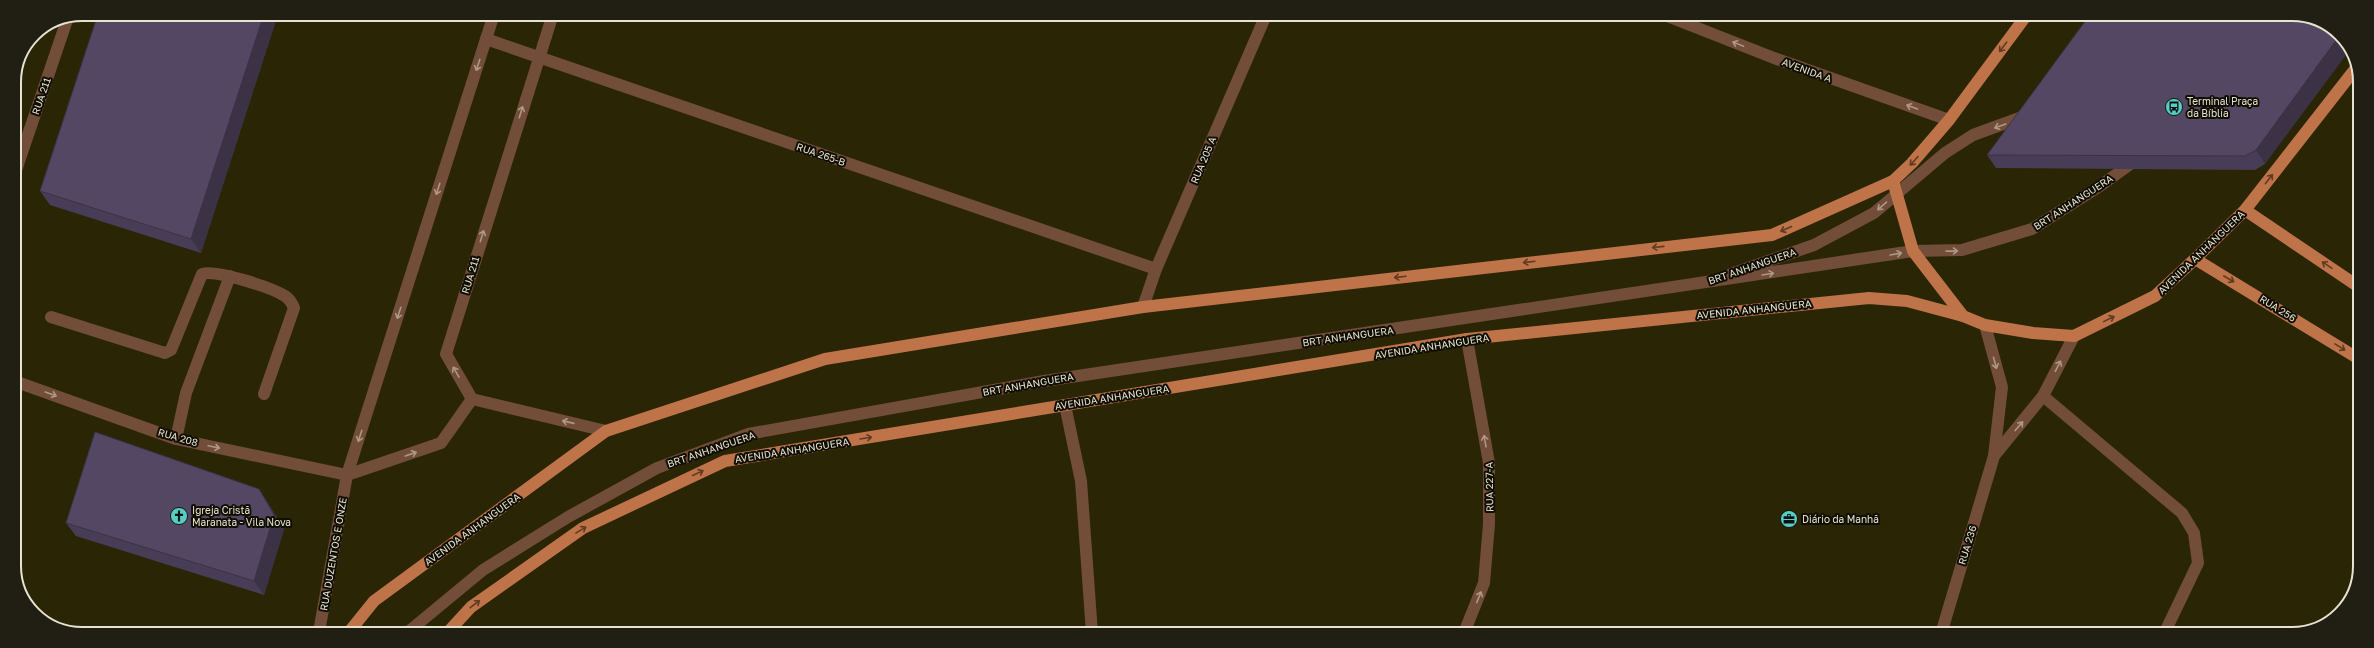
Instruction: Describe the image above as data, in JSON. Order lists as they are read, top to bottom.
{
  "streets": {
    "main road": ["AVENIDA ANHANGUERA", "RUA 256"],
    "street": [
      "AVENIDA A",
      "RUA 211",
      "RUA 265-B",
      "RUA 205 A",
      "BRT ANHANGUERA",
      "RUA 208",
      "RUA 227-A",
      "RUA 236",
      "RUA DUZENTOS E ONZE"
    ]
  },
  "crossings": [
    ["AVENIDA A", "AVENIDA ANHANGUERA"],
    ["RUA 211", "RUA 265-B"],
    ["RUA 265-B", "RUA 205 A"],
    ["RUA 205 A", "AVENIDA ANHANGUERA"],
    ["AVENIDA ANHANGUERA", "RUA 256"],
    ["AVENIDA ANHANGUERA", "RUA 227-A"],
    ["AVENIDA ANHANGUERA", "RUA 236"],
    ["RUA 208", "RUA DUZENTOS E ONZE"]
  ],
  "one_way": ["AVENIDA A", "RUA 208", "RUA 227-A"],
  "places": {
    "bus stop": ["Terminal Praça da Bíblia"],
    "church": ["Igreja Cristã Maranata - Vila Nova"],
    "office": ["Diário da Manhã"]
  }
}
